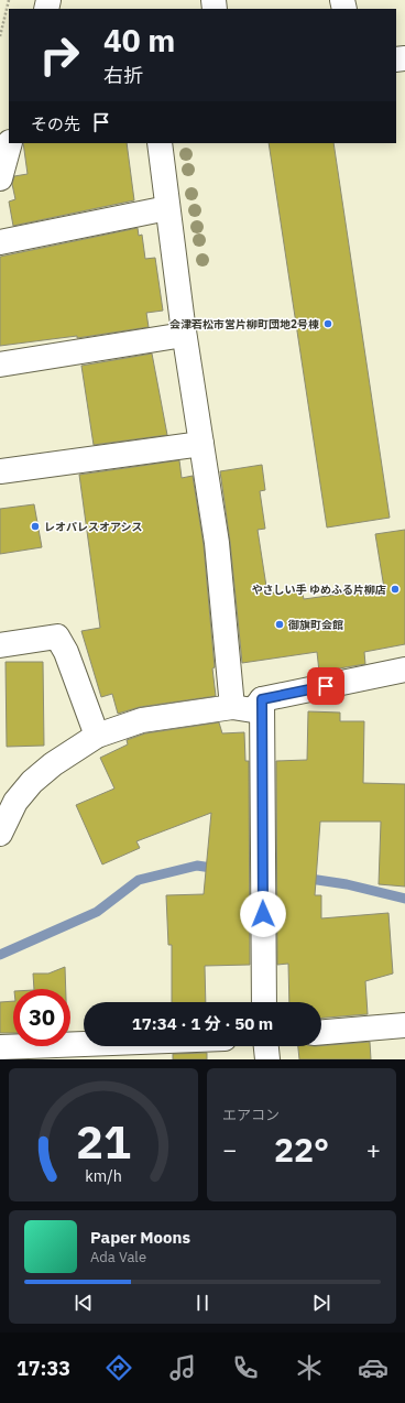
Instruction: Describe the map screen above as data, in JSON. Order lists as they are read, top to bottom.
{
  "places": [
    "会津若松市営片柳町団地2号棟",
    "レオパレスオアシス",
    "やさしい手 ゆめふる片柳店",
    "御旗町会館"
  ],
  "page": {
    "turn": ["40 m", "右折"],
    "then": "その先",
    "limit": "30",
    "trip": "17:34 · 1 分 · 50 m",
    "tile": "エアコン",
    "heat": ["−", "22°", "+"],
    "song": ["Paper Moons", "Ada Vale"],
    "tabs": "17:33",
    "gauge": ["21", "km/h"]
  }
}
